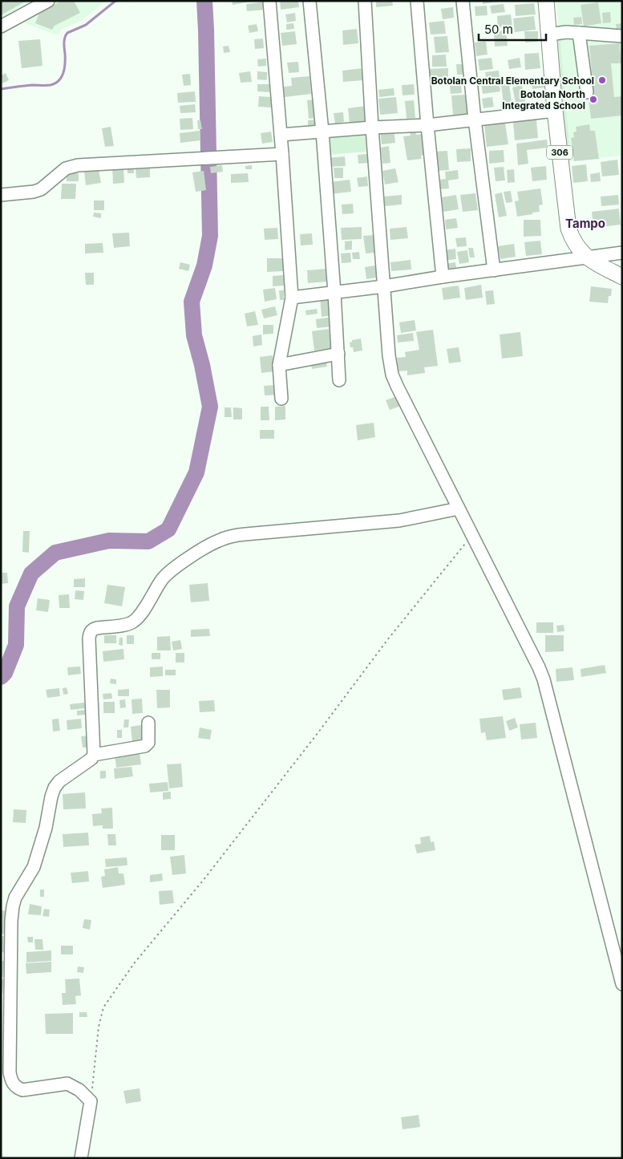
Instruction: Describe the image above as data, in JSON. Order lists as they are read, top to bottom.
{
  "streets": {
    "main road": ["306"]
  },
  "districts": ["Tampo"],
  "places": ["Botolan Central Elementary School", "Botolan North Integrated School"],
  "scale_bar": "50 m"
}
